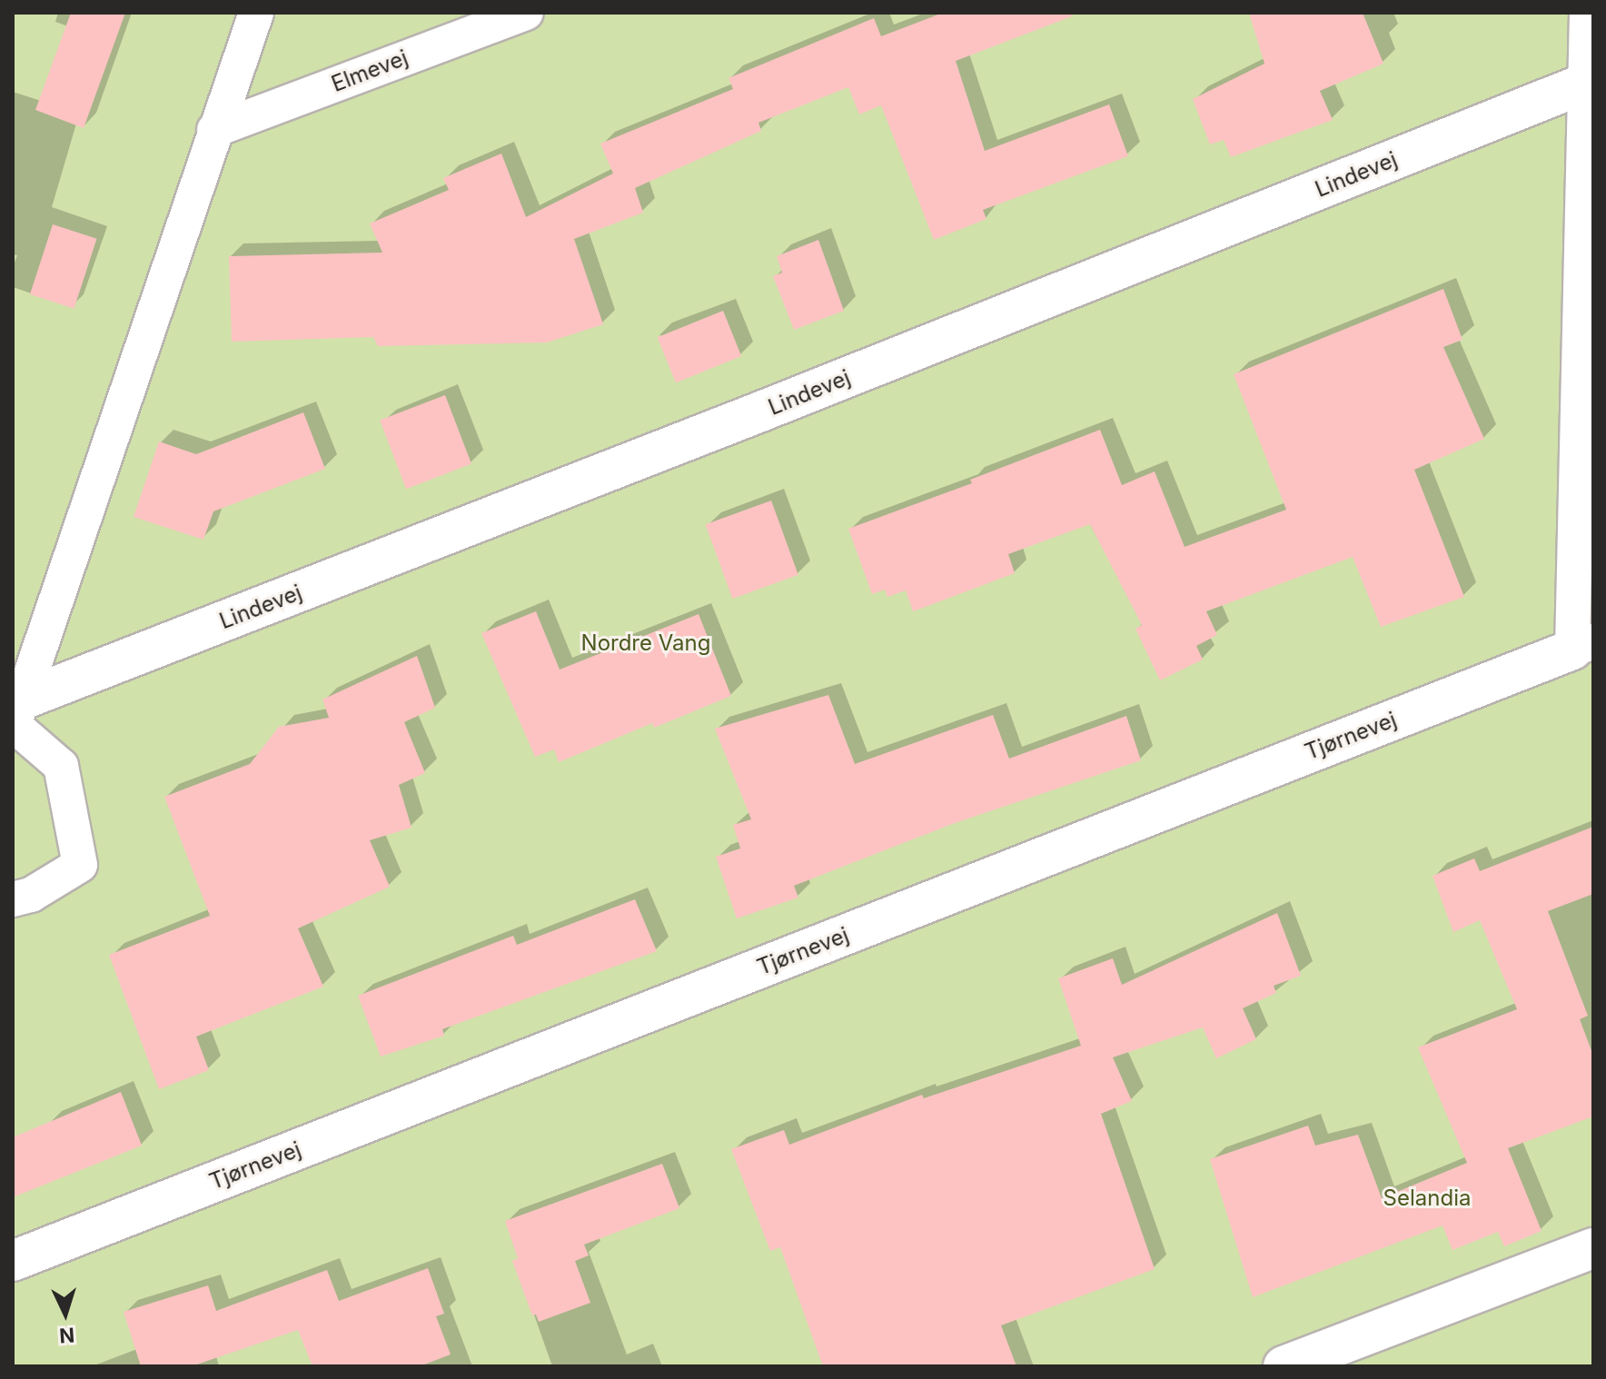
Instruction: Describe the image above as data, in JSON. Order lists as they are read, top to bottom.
{
  "streets": {
    "street": ["Lindevej", "Tjørnevej"],
    "lane": ["Elmevej"]
  },
  "parks": ["Nordre Vang", "Selandia"],
  "north": "bottom"
}
